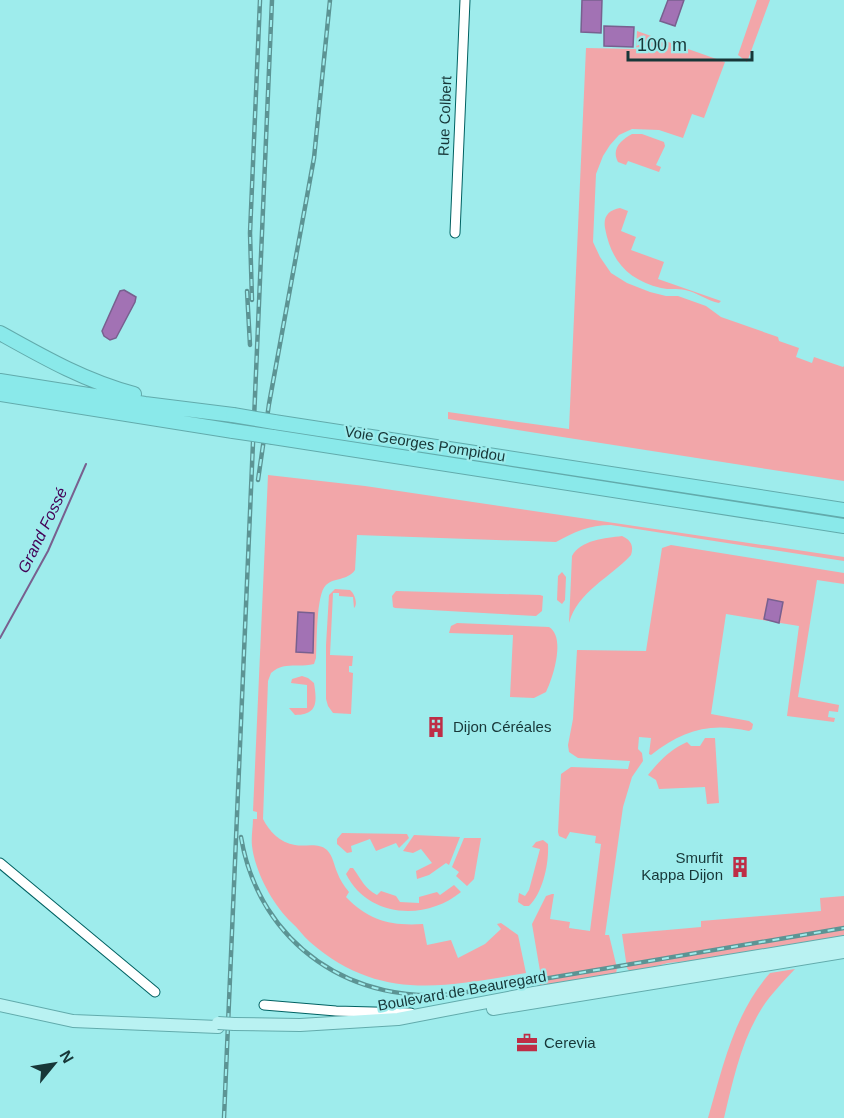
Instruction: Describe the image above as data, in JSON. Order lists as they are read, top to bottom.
{
  "streets": {
    "highway": ["Voie Georges Pompidou"],
    "main road": ["Boulevard de Beauregard"],
    "street": ["Rue Colbert"]
  },
  "water": ["Grand Fossé"],
  "places": {
    "building": ["Dijon Céréales", "Smurfit Kappa Dijon"],
    "office": ["Cerevia"]
  },
  "scale_bar": "100 m",
  "north": "top right"
}
